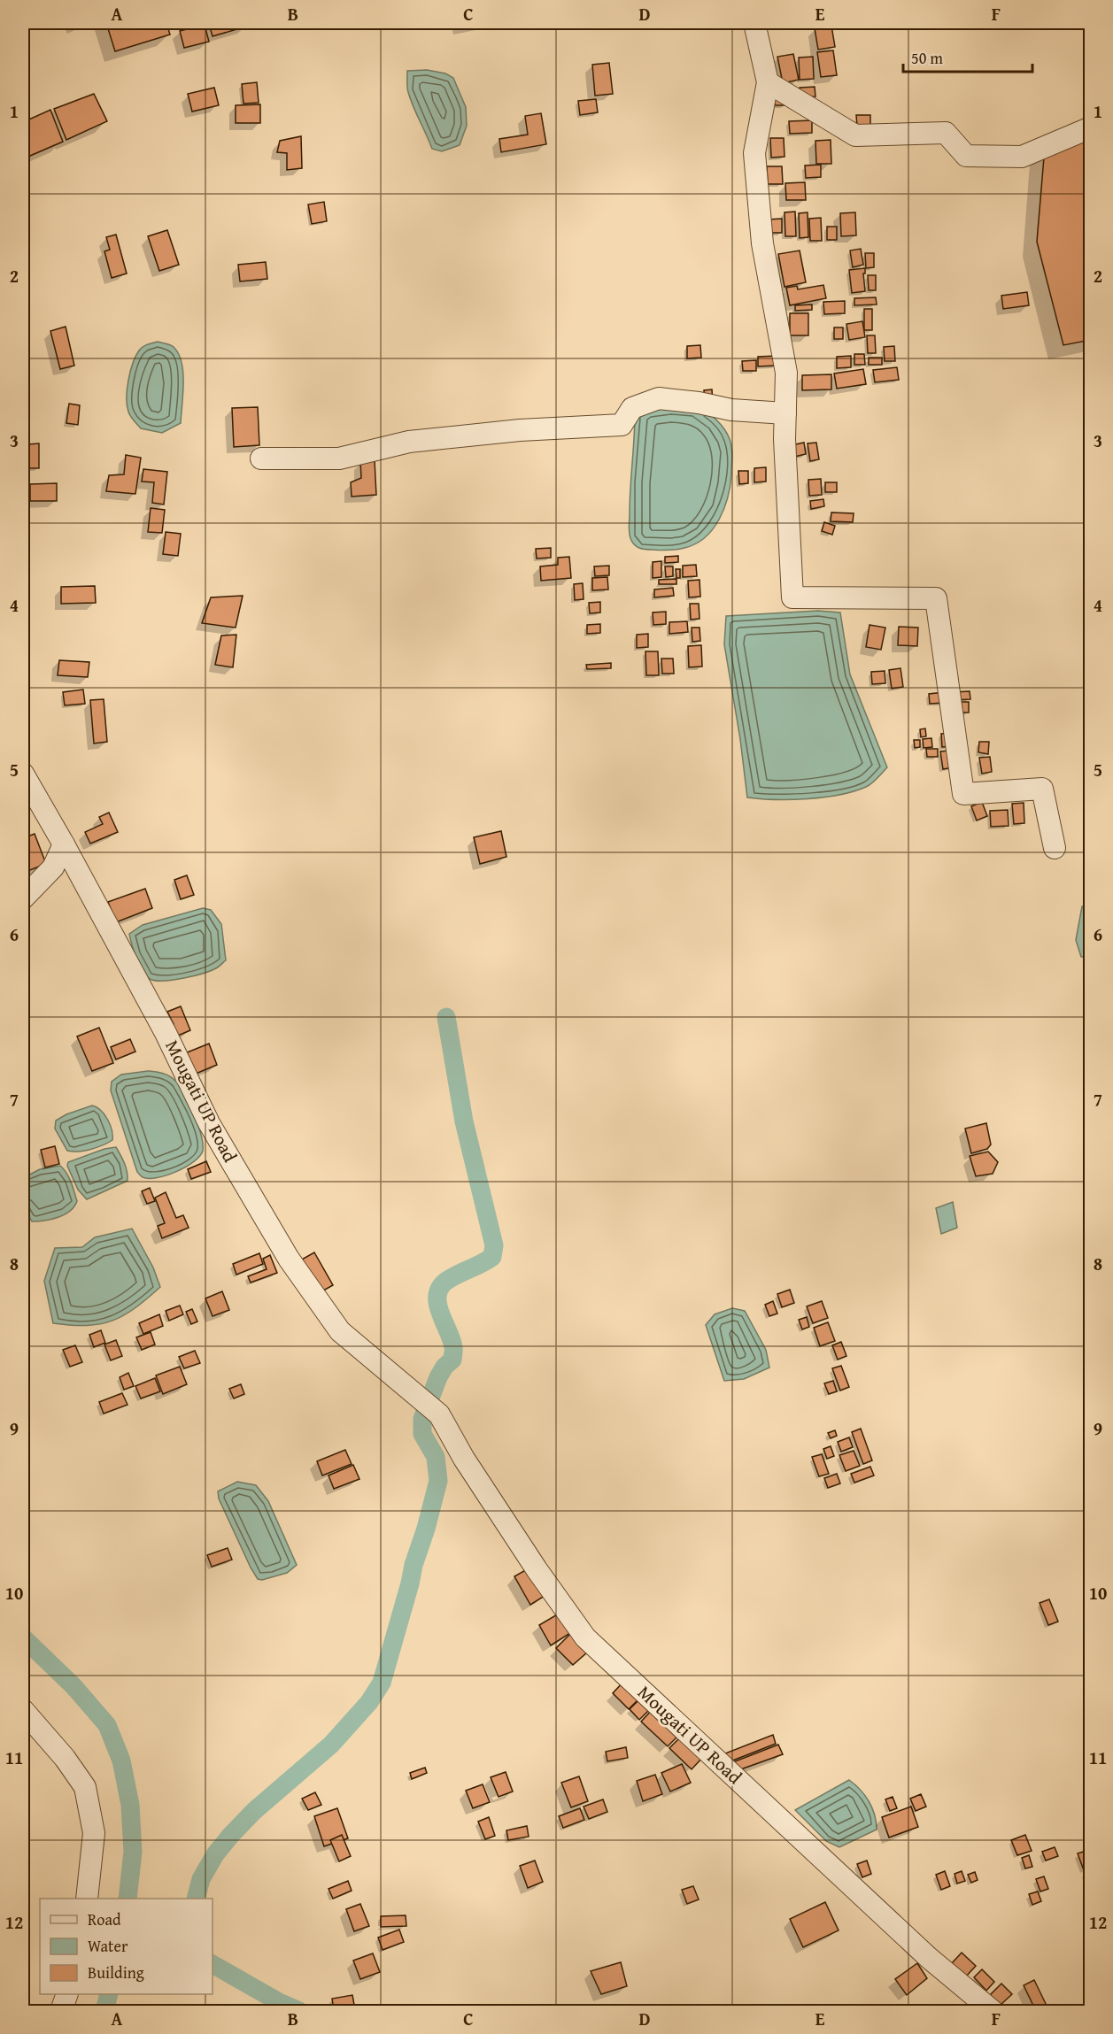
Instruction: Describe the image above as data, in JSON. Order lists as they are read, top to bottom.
{
  "streets": {
    "street": ["Mougati UP Road"]
  },
  "legend": ["Road", "Water", "Building"],
  "scale_bar": "50 m",
  "grid": {
    "columns": [
      "A",
      "B",
      "C",
      "D",
      "E",
      "F"
    ],
    "rows": [
      "1",
      "2",
      "3",
      "4",
      "5",
      "6",
      "7",
      "8",
      "9",
      "10",
      "11",
      "12"
    ]
  }
}
